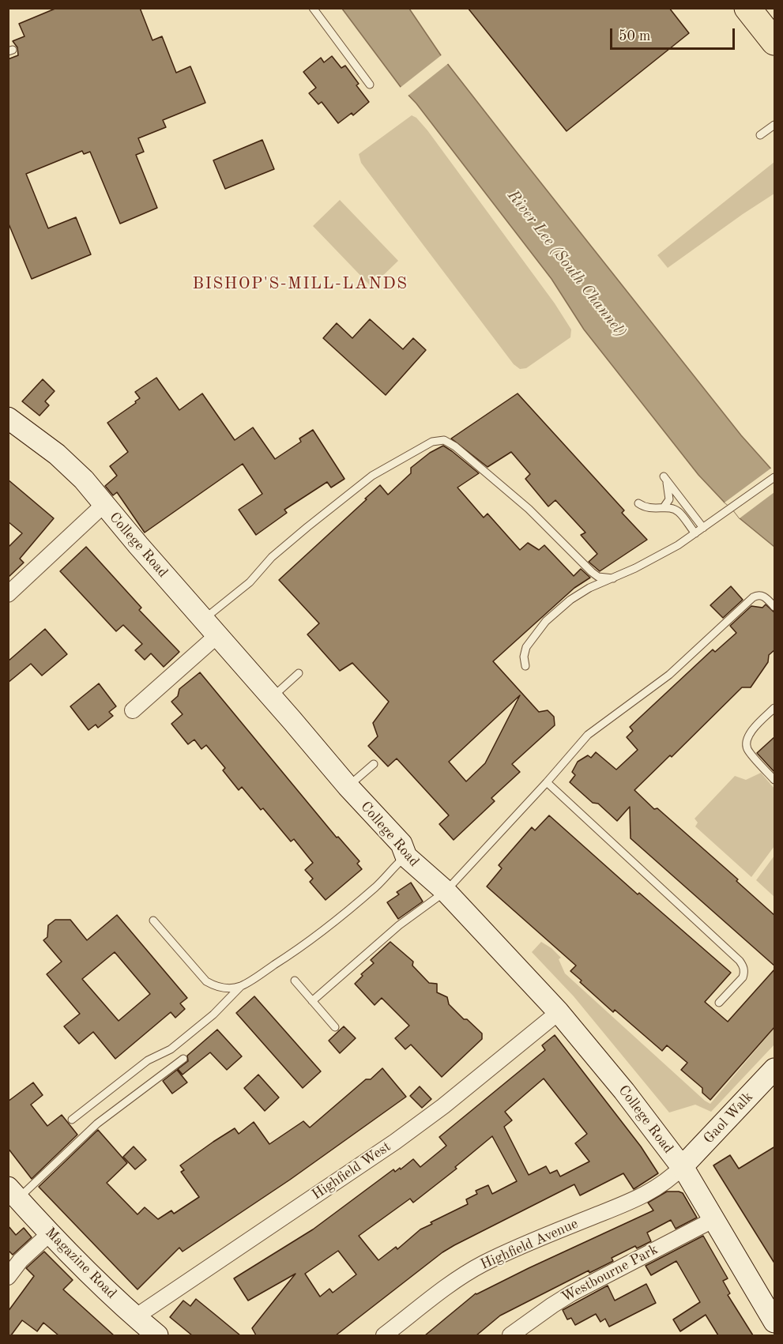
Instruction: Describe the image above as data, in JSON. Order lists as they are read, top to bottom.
{
  "streets": {
    "street": [
      "College Road",
      "Gaol Walk",
      "Highfield West",
      "Highfield Avenue",
      "Magazine Road",
      "Westbourne Park"
    ]
  },
  "crossings": [
    ["College Road", "Gaol Walk"],
    ["College Road", "Highfield West"],
    ["College Road", "Highfield Avenue"],
    ["College Road", "Westbourne Park"],
    ["Gaol Walk", "Highfield Avenue"],
    ["Highfield West", "Magazine Road"]
  ],
  "districts": ["BISHOP'S-MILL-LANDS"],
  "water": ["River Lee (South Channel)"],
  "scale_bar": "50 m"
}
